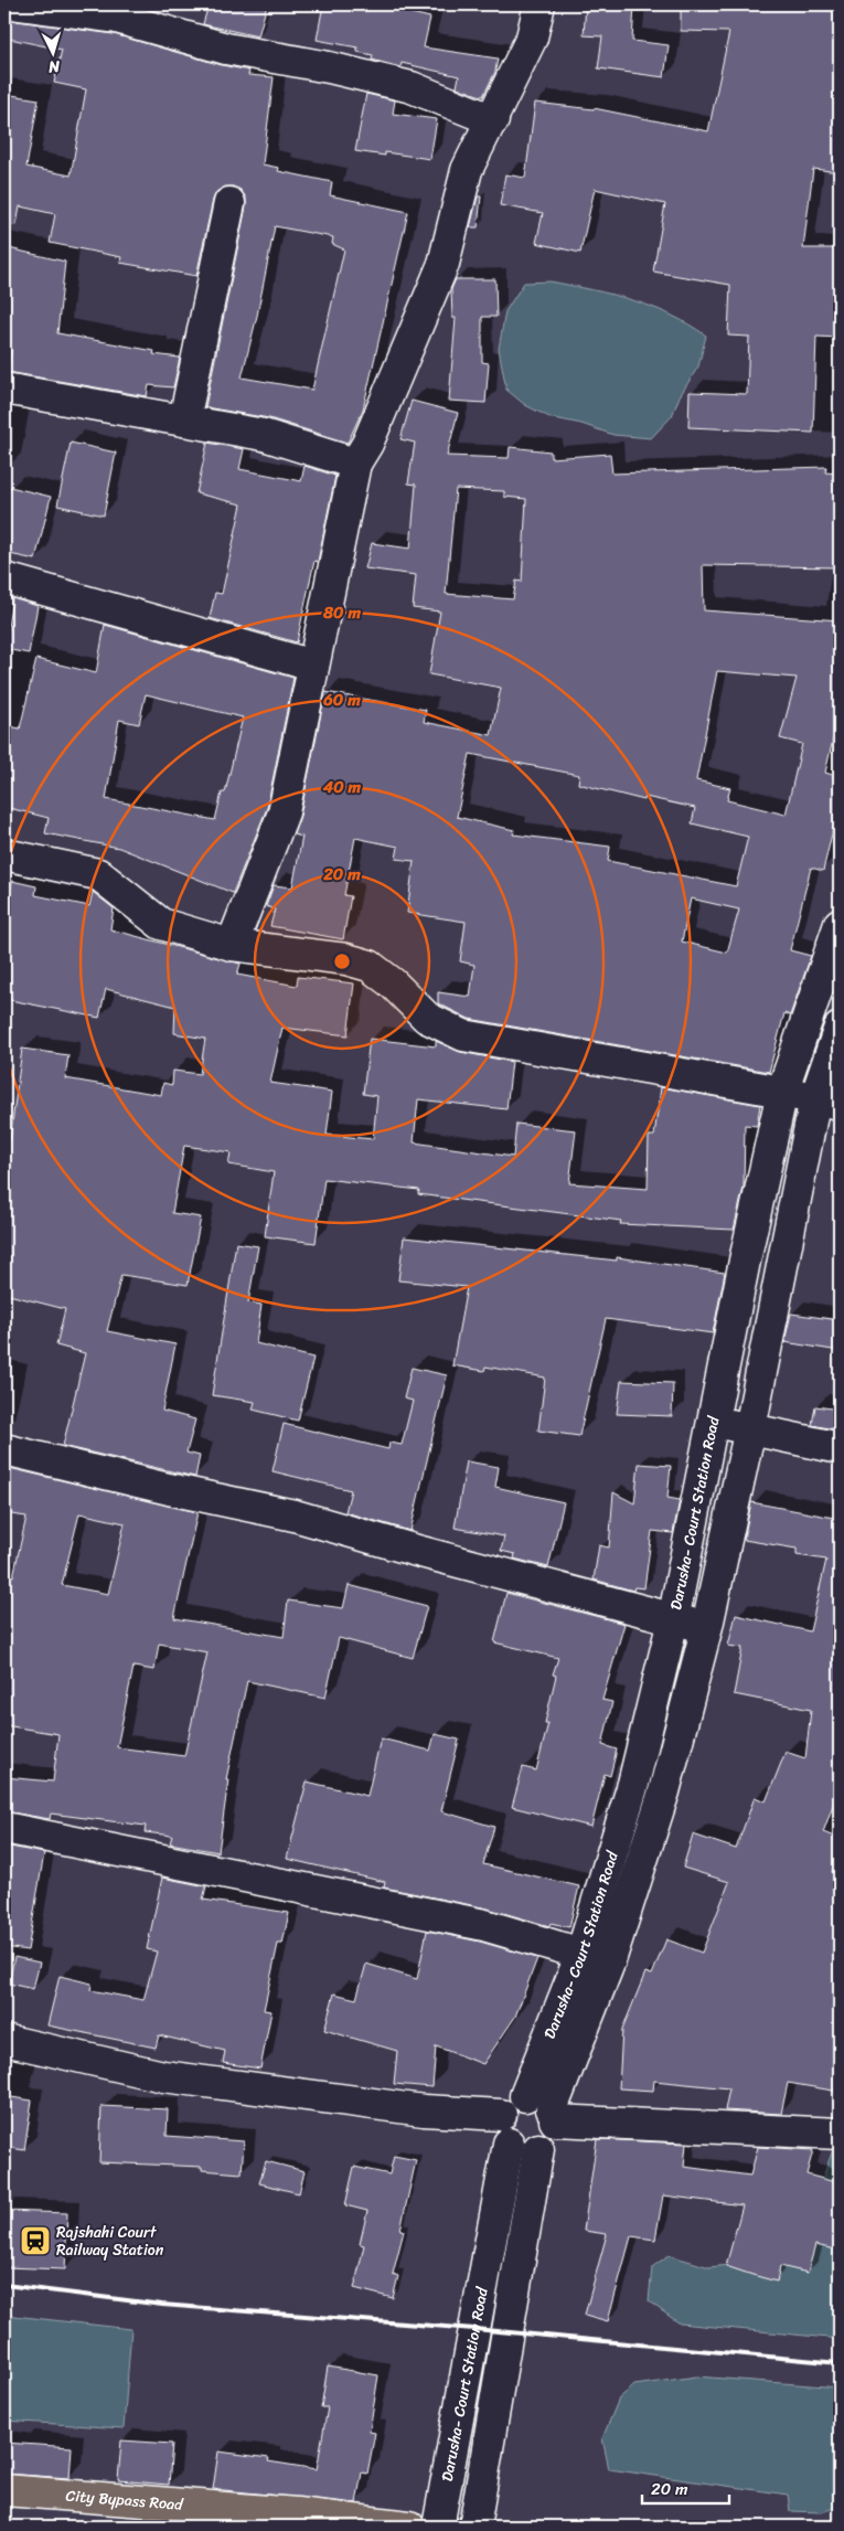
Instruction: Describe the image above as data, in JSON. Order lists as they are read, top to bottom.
{
  "streets": {
    "main road": ["City Bypass Road"],
    "street": ["Darusha- Court Station Road"]
  },
  "places": {
    "station": ["Rajshahi Court Railway Station"]
  },
  "scale_bar": "20 m",
  "north": "bottom",
  "rings": [
    "80 m",
    "60 m",
    "40 m",
    "20 m"
  ]
}
